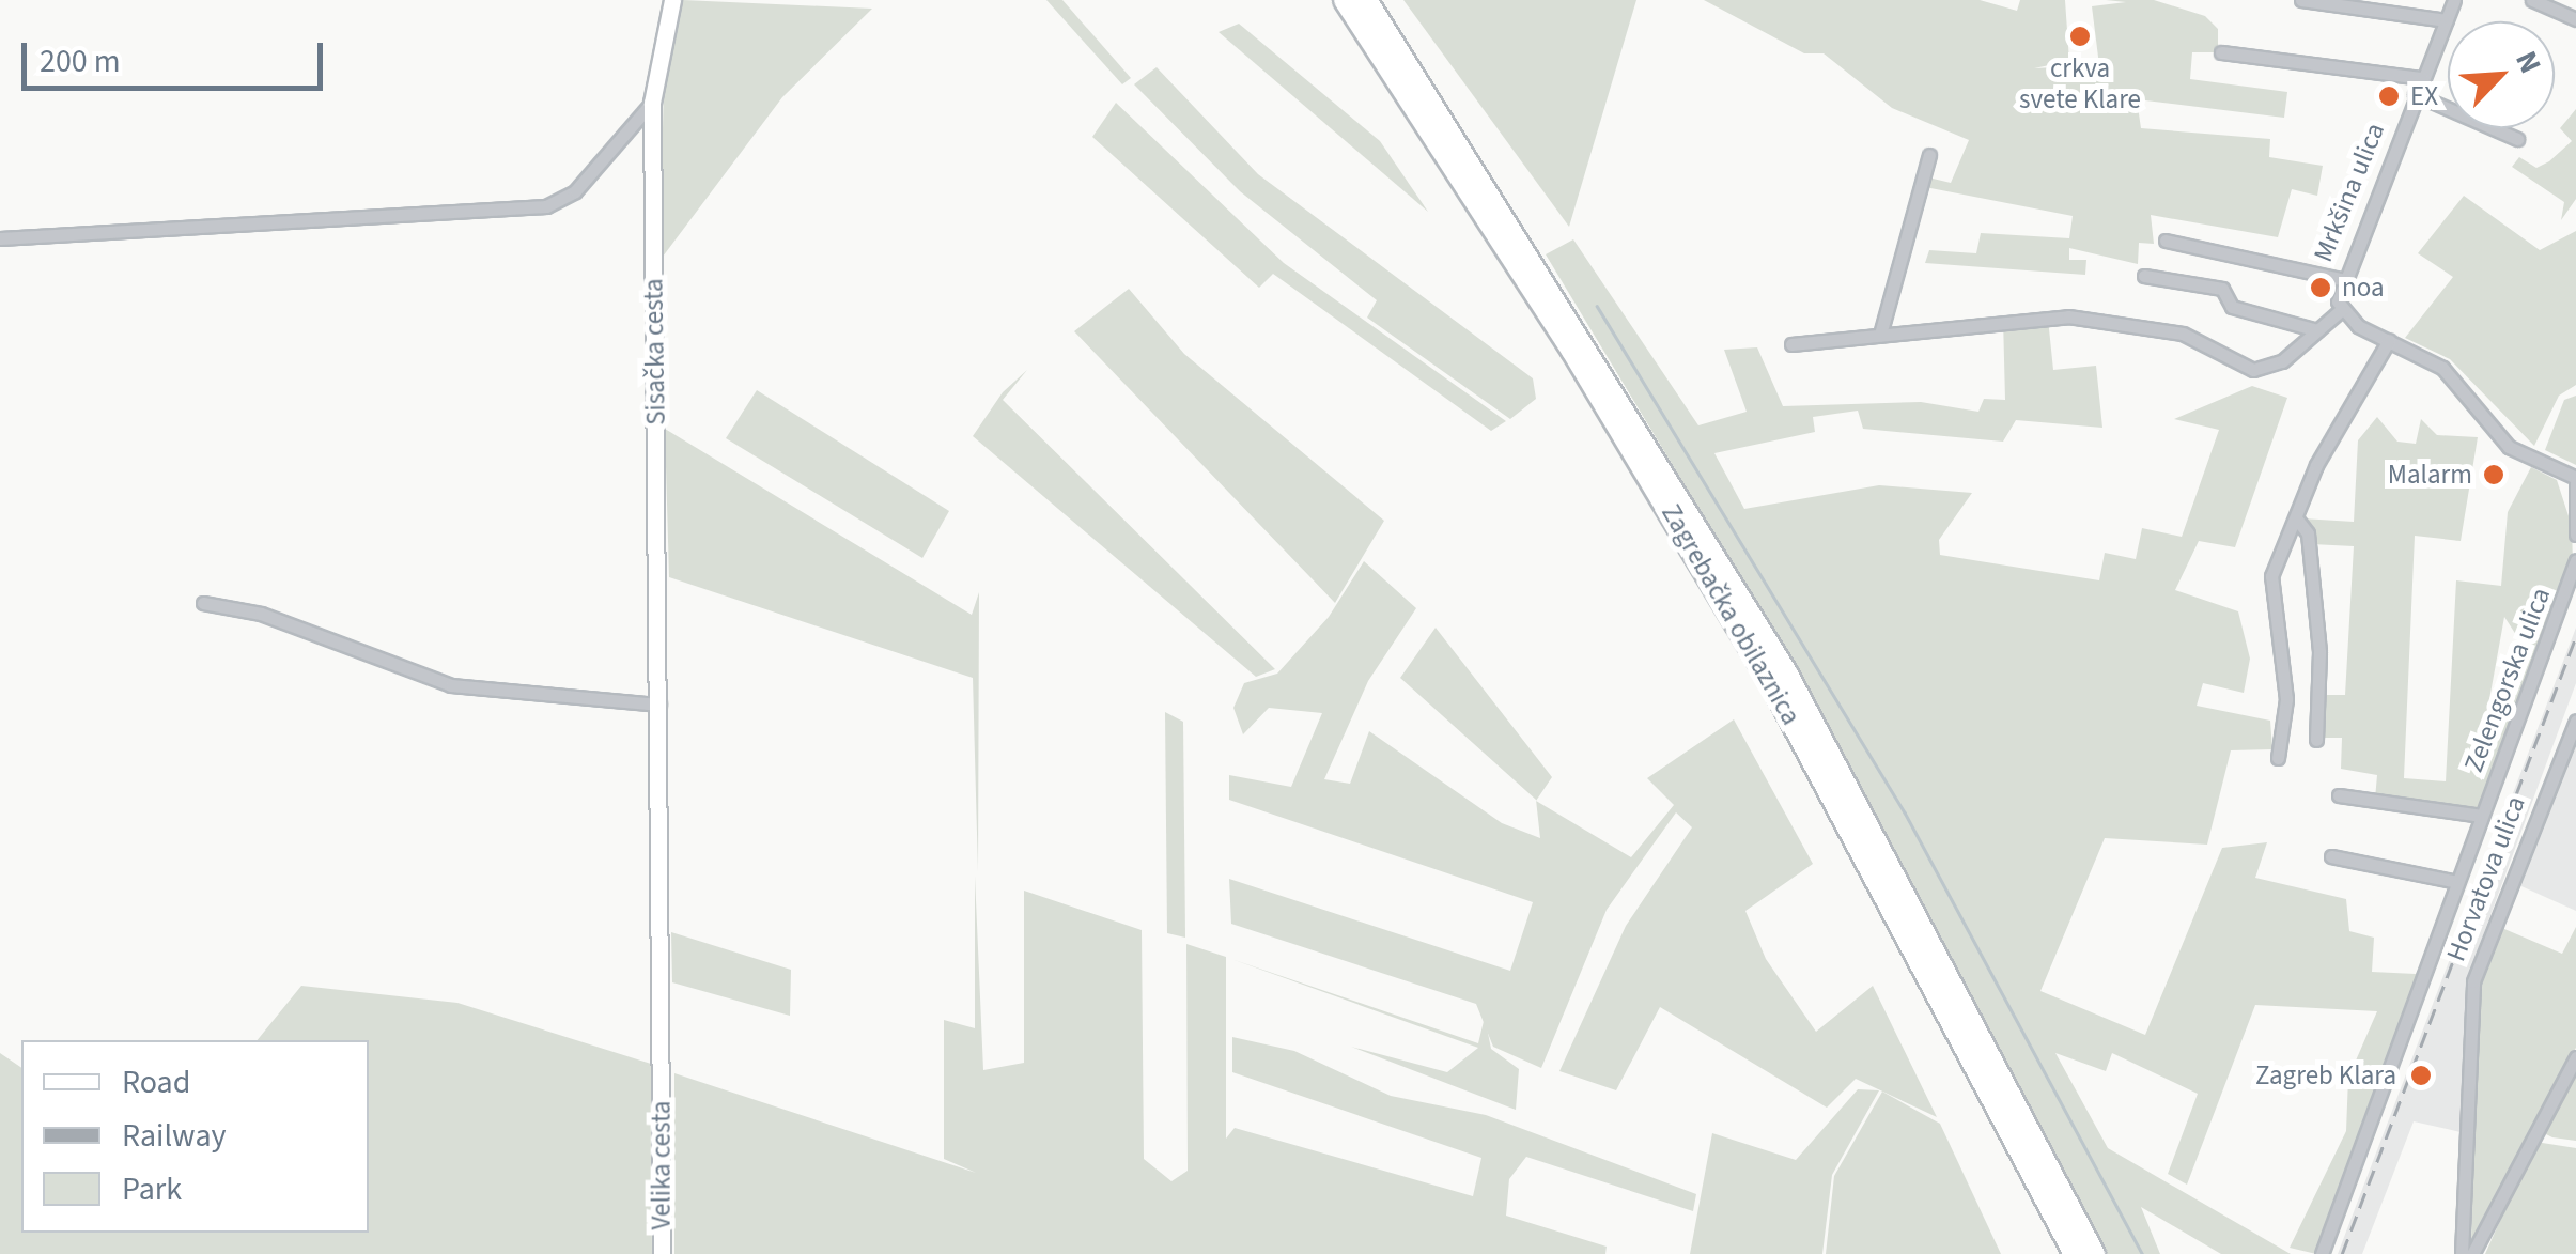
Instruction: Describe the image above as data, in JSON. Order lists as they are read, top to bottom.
{
  "streets": {
    "highway": ["Zagrebačka obilaznica"],
    "main road": ["Sisačka cesta", "Velika cesta"],
    "street": ["Mrkšina ulica", "Zelengorska ulica", "Horvatova ulica"]
  },
  "crossings": [
    ["Sisačka cesta", "Velika cesta"]
  ],
  "places": [
    "crkva svete Klare",
    "EX",
    "noa",
    "Malarm",
    "Zagreb Klara"
  ],
  "legend": ["Road", "Railway", "Park"],
  "scale_bar": "200 m",
  "north": "top right"
}
